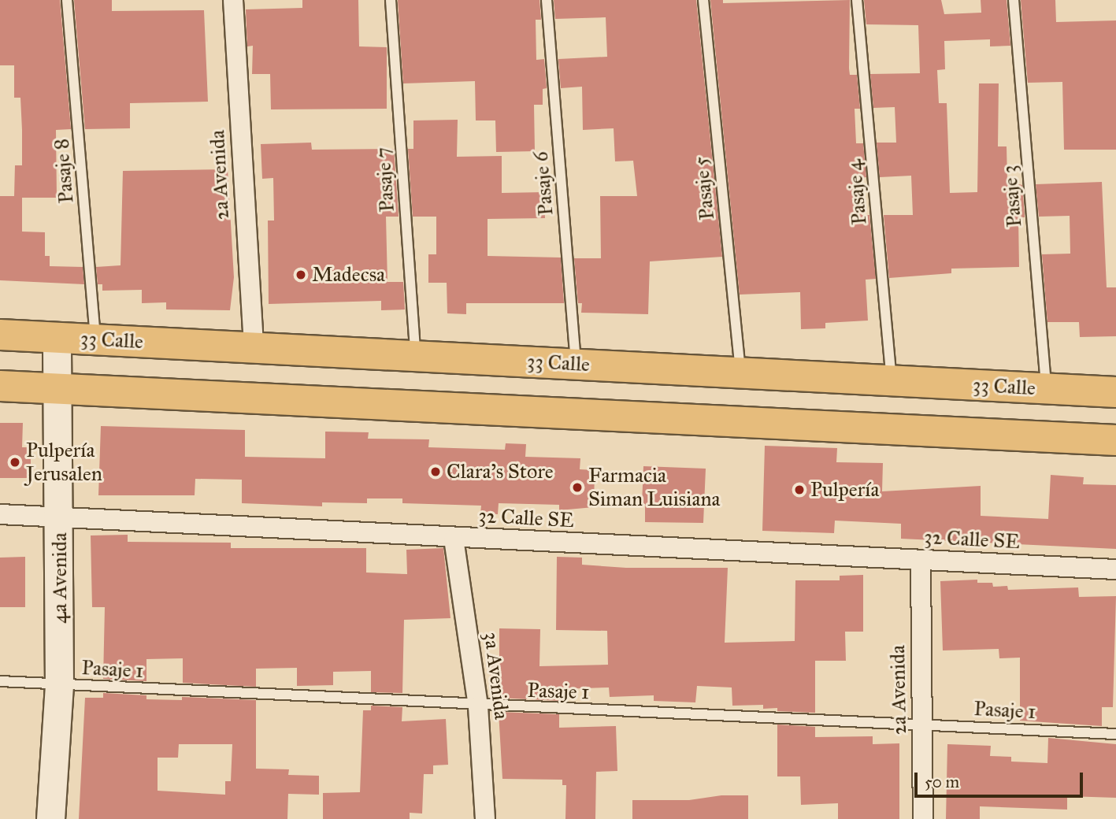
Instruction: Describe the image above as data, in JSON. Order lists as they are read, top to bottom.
{
  "streets": {
    "main road": ["33 Calle"],
    "street": [
      "2a Avenida",
      "32 Calle SE",
      "4a Avenida",
      "3a Avenida"
    ],
    "lane": [
      "Pasaje 8",
      "Pasaje 7",
      "Pasaje 6",
      "Pasaje 5",
      "Pasaje 4",
      "Pasaje 3",
      "Pasaje 1"
    ]
  },
  "crossings": [
    ["Pasaje 8", "33 Calle"],
    ["2a Avenida", "33 Calle"],
    ["2a Avenida", "32 Calle SE"],
    ["2a Avenida", "Pasaje 1"],
    ["Pasaje 7", "33 Calle"],
    ["Pasaje 6", "33 Calle"],
    ["Pasaje 5", "33 Calle"],
    ["Pasaje 4", "33 Calle"],
    ["Pasaje 3", "33 Calle"],
    ["33 Calle", "4a Avenida"],
    ["32 Calle SE", "4a Avenida"],
    ["32 Calle SE", "3a Avenida"],
    ["4a Avenida", "Pasaje 1"],
    ["Pasaje 1", "3a Avenida"]
  ],
  "places": [
    "Madecsa",
    "Pulpería Jerusalen",
    "Clara's Store",
    "Farmacia Siman Luisiana",
    "Pulpería"
  ],
  "scale_bar": "50 m"
}
